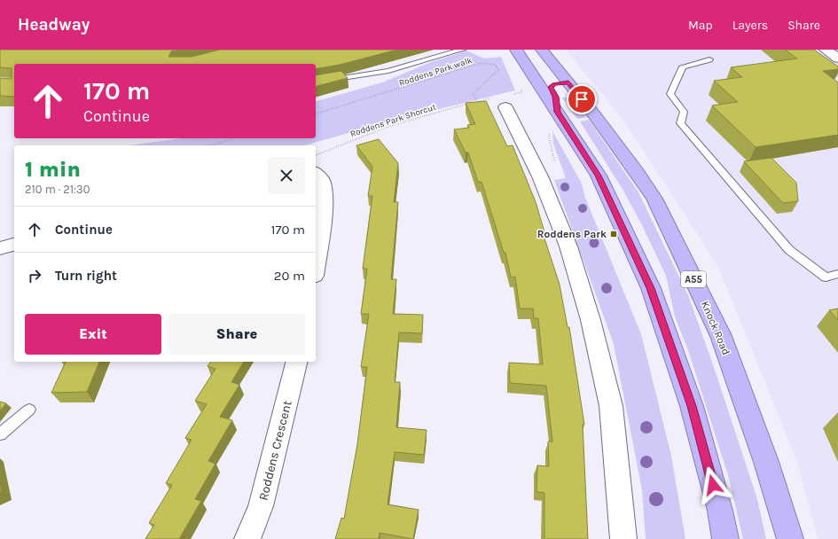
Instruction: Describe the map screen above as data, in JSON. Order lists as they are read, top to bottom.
{
  "streets": {
    "highway": ["A55", "Knock Road"],
    "street": ["Roddens Crescent"],
    "path": ["Roddens Park walk", "Roddens Park Shorcut"]
  },
  "crossings": [
    ["Roddens Park walk", "Roddens Park Shorcut"]
  ],
  "places": {
    "transit": ["Roddens Park"]
  },
  "page": {
    "header": "Headway",
    "nav": ["Map", "Layers", "Share"],
    "turn": ["170 m", "Continue"],
    "heading": ["1 min", "210 m · 21:30"],
    "list": [
      {
        "name": "Continue",
        "value": "170 m"
      },
      {
        "name": "Turn right",
        "value": "20 m"
      }
    ],
    "buttons": ["Exit", "Share"]
  }
}
